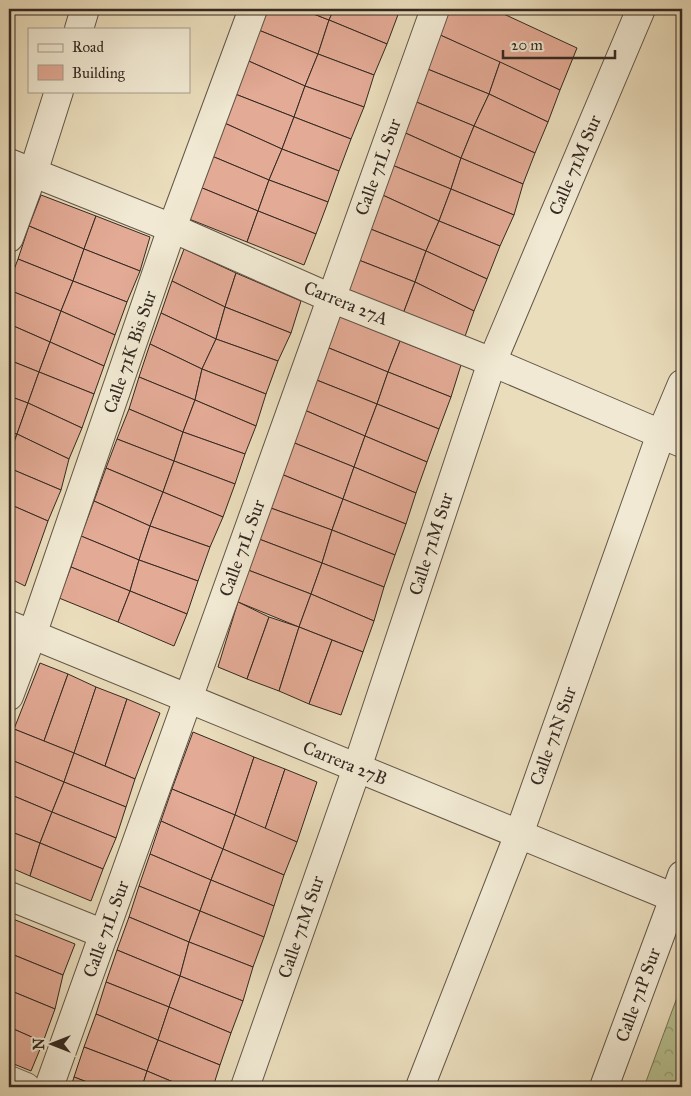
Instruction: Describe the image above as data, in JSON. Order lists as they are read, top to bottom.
{
  "streets": {
    "street": [
      "Calle 71M Sur",
      "Calle 71L Sur",
      "Carrera 27A",
      "Calle 71K Bis Sur",
      "Calle 71N Sur",
      "Carrera 27B",
      "Calle 71P Sur"
    ]
  },
  "crossings": [
    ["Calle 71M Sur", "Carrera 27A"],
    ["Calle 71M Sur", "Carrera 27B"],
    ["Calle 71L Sur", "Carrera 27A"],
    ["Calle 71L Sur", "Carrera 27B"],
    ["Carrera 27A", "Calle 71K Bis Sur"],
    ["Carrera 27A", "Calle 71N Sur"],
    ["Calle 71K Bis Sur", "Carrera 27B"],
    ["Calle 71N Sur", "Carrera 27B"],
    ["Carrera 27B", "Calle 71P Sur"]
  ],
  "legend": ["Road", "Building"],
  "scale_bar": "20 m",
  "north": "left"
}
